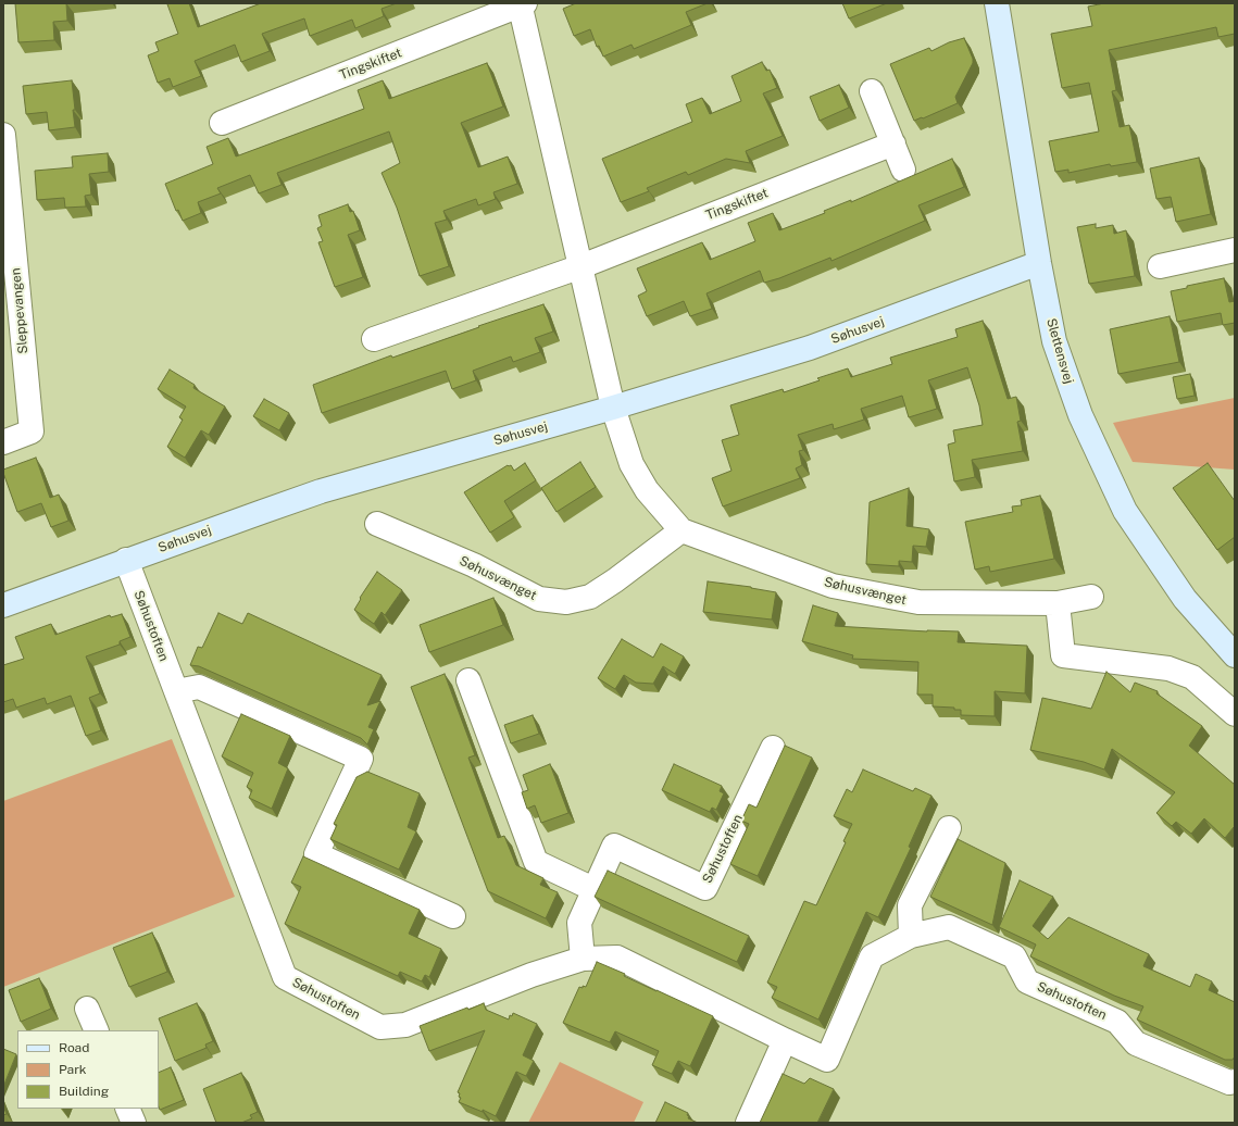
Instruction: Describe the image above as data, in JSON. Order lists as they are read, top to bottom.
{
  "streets": {
    "street": [
      "Tingskiftet",
      "Sleppevangen",
      "Søhusvej",
      "Slettensvej",
      "Søhusvænget",
      "Søhustoften"
    ]
  },
  "crossings": [
    ["Tingskiftet", "Søhusvej"],
    ["Tingskiftet", "Søhusvænget"],
    ["Søhusvej", "Slettensvej"],
    ["Søhusvej", "Søhusvænget"],
    ["Søhusvej", "Søhustoften"]
  ],
  "legend": ["Road", "Park", "Building"]
}
